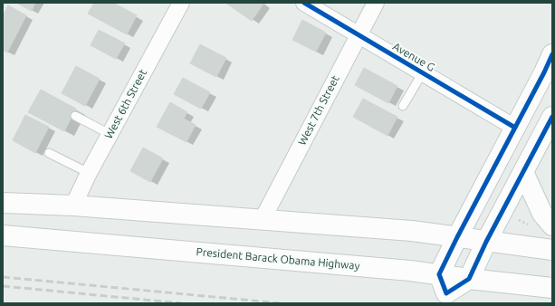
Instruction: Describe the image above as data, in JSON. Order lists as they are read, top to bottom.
{
  "streets": {
    "main road": ["President Barack Obama Highway"],
    "street": ["Avenue G", "West 6th Street", "West 7th Street"]
  },
  "crossings": [
    ["Avenue G", "West 7th Street"]
  ]
}
